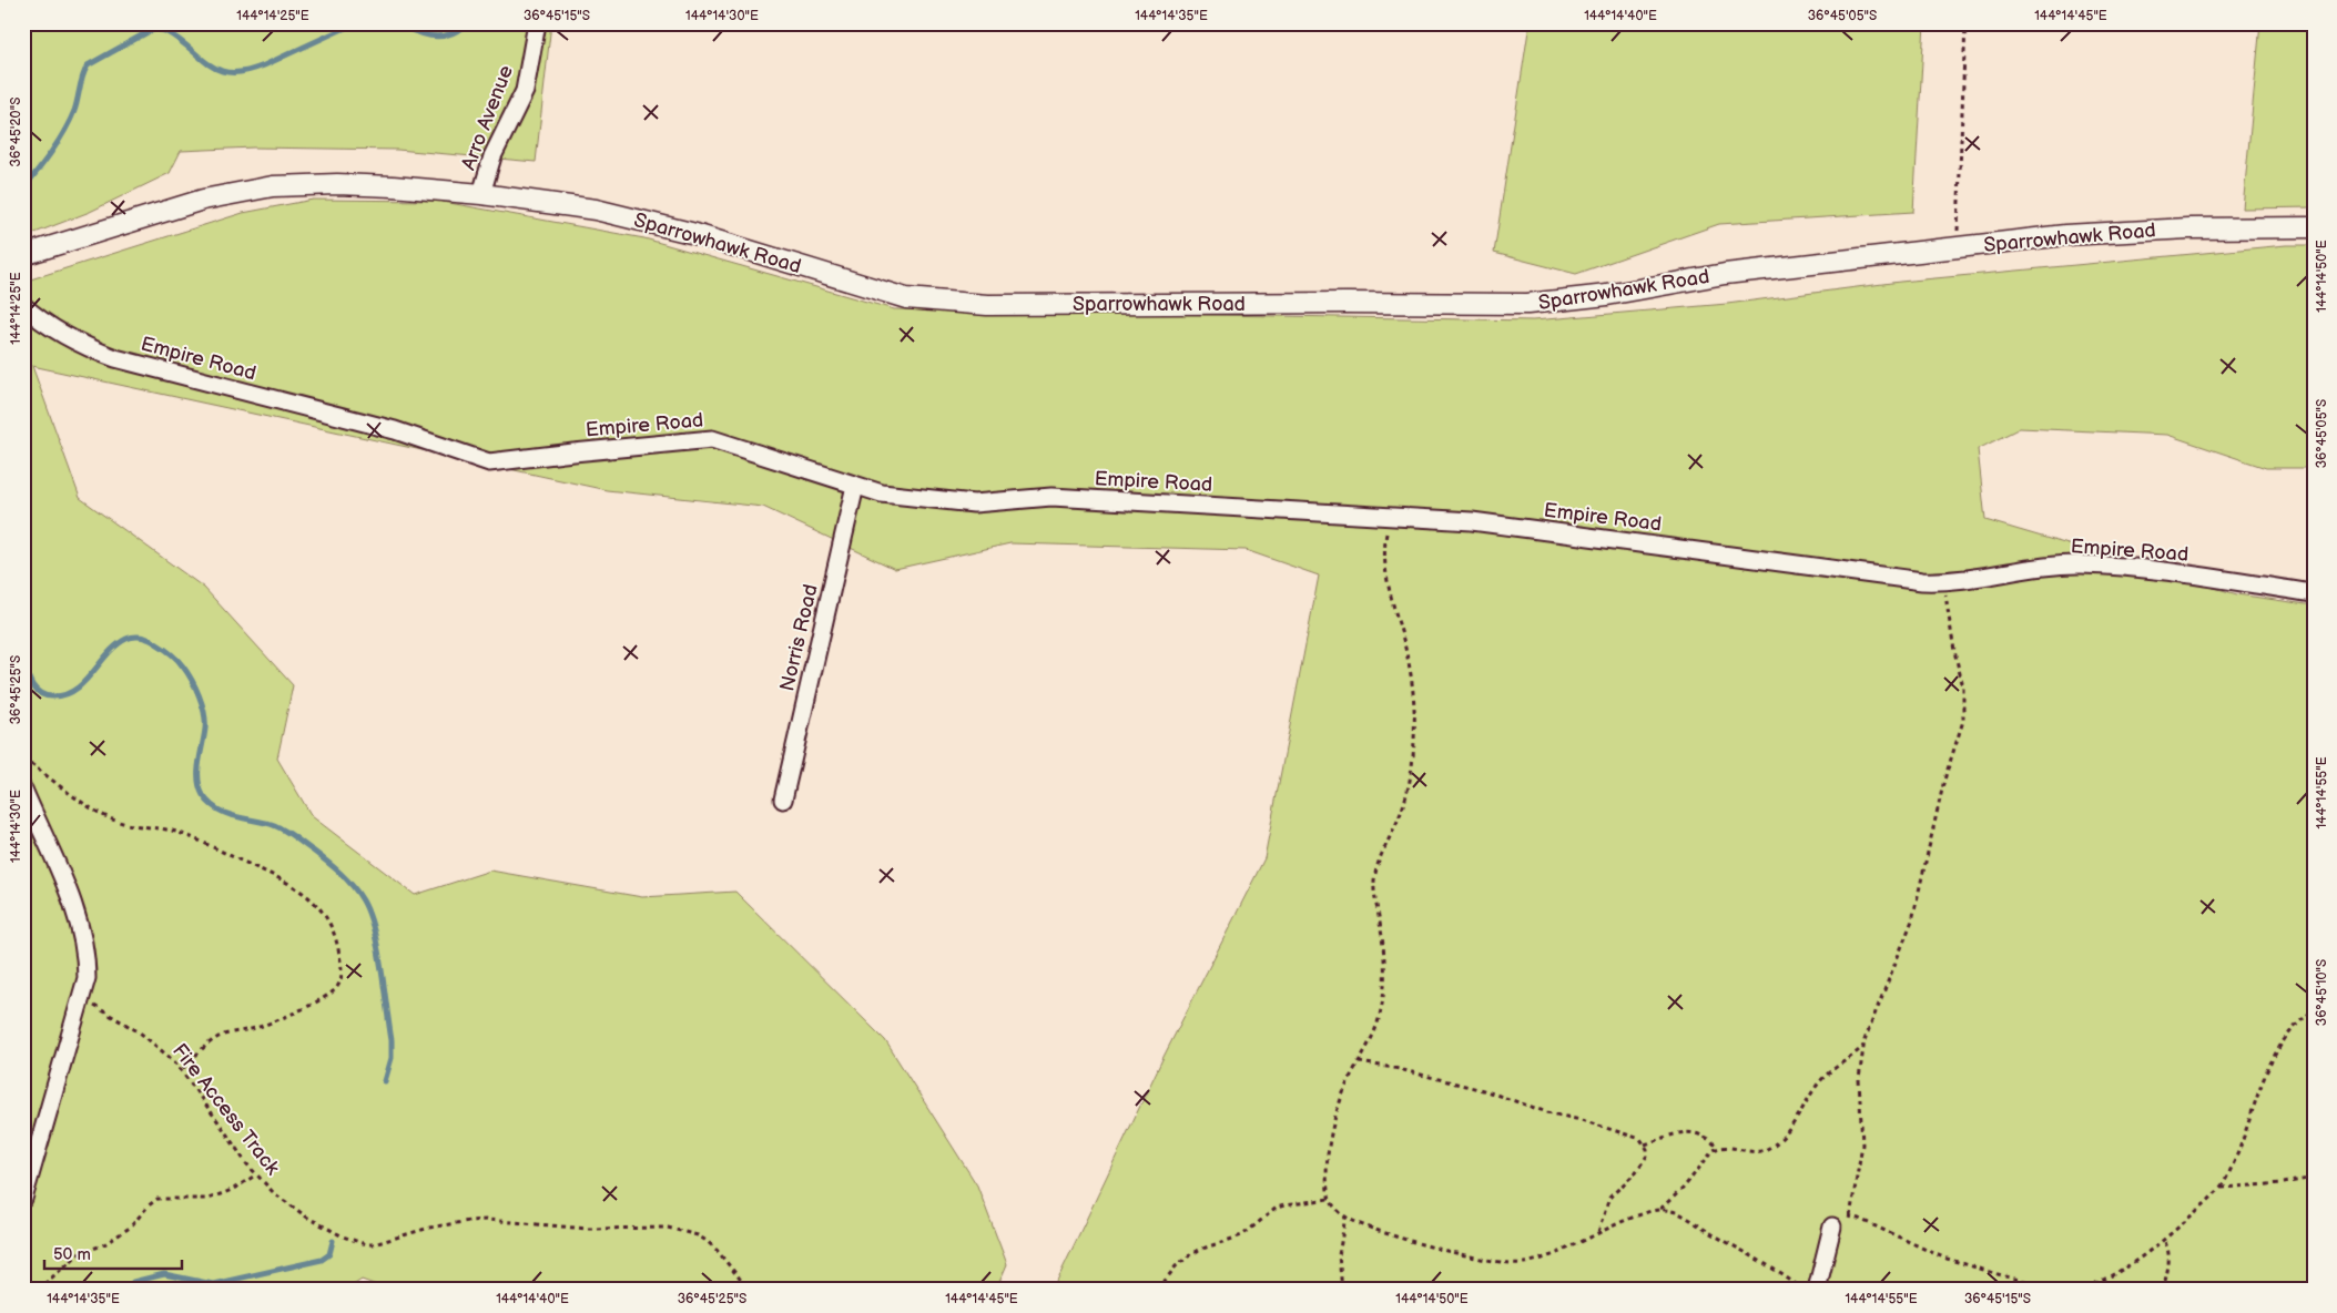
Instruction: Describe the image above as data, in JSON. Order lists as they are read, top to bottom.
{
  "streets": {
    "street": [
      "Arro Avenue",
      "Sparrowhawk Road",
      "Empire Road",
      "Norris Road"
    ],
    "path": ["Fire Access Track"]
  },
  "crossings": [
    ["Arro Avenue", "Sparrowhawk Road"],
    ["Empire Road", "Norris Road"]
  ],
  "scale_bar": "50 m",
  "coordinates": [
    "144°14'25\"E",
    "36°45'15\"S",
    "144°14'30\"E",
    "144°14'35\"E",
    "144°14'40\"E",
    "36°45'05\"S",
    "144°14'45\"E",
    "36°45'20\"S",
    "144°14'50\"E",
    "36°45'25\"S",
    "144°14'55\"E",
    "36°45'10\"S"
  ]
}
